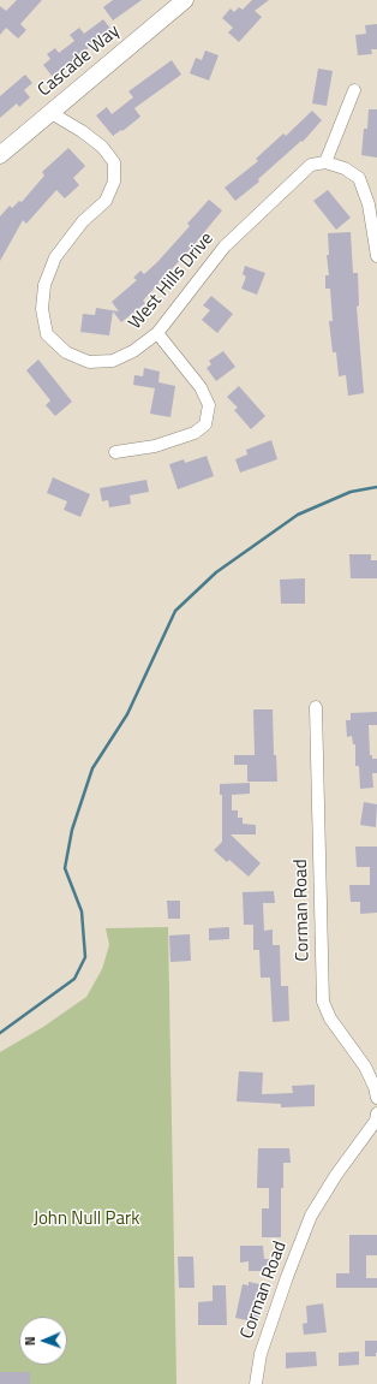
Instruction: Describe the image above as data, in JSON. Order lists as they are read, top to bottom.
{
  "streets": {
    "street": ["Cascade Way", "West Hills Drive", "Corman Road"]
  },
  "crossings": [
    ["Cascade Way", "West Hills Drive"]
  ],
  "parks": ["John Null Park"],
  "north": "left"
}
